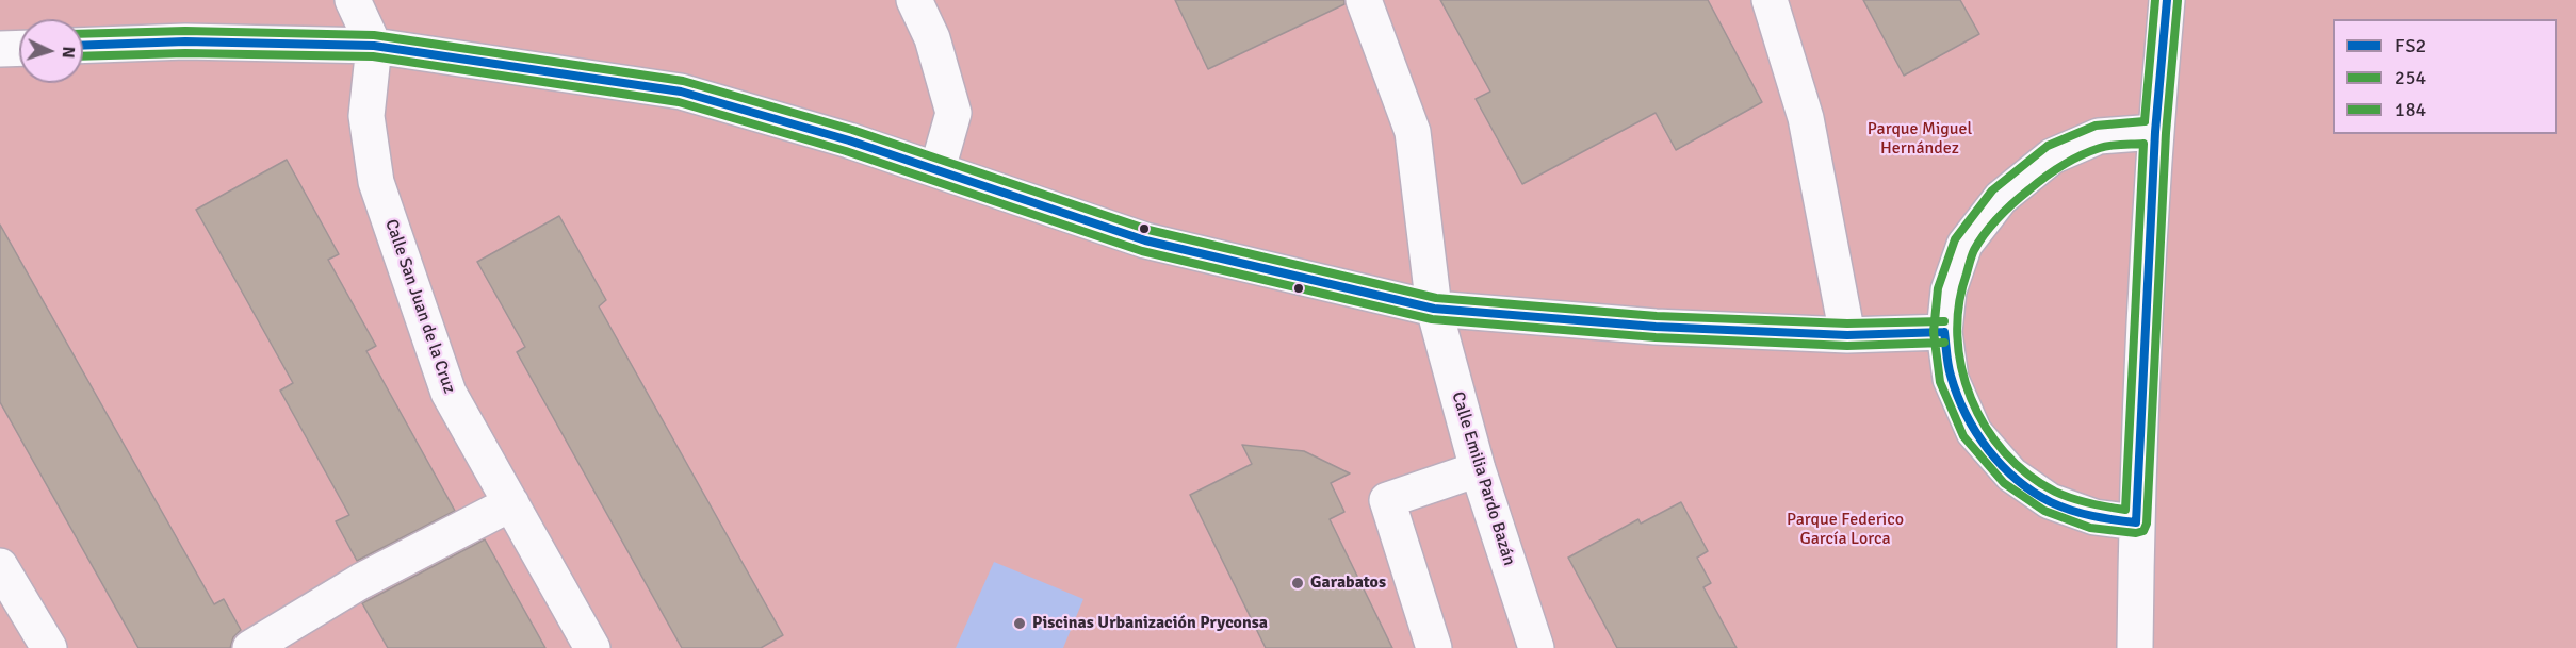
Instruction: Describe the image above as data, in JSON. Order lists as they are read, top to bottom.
{
  "streets": {
    "street": ["Calle San Juan de la Cruz", "Calle Emilia Pardo Bazán"]
  },
  "parks": ["Parque Miguel Hernández", "Parque Federico García Lorca"],
  "places": ["Garabatos", "Piscinas Urbanización Pryconsa"],
  "lines": ["transit line FS2", "transit line 184", "transit line 254"],
  "legend": ["FS2", "254", "184"],
  "north": "right"
}
